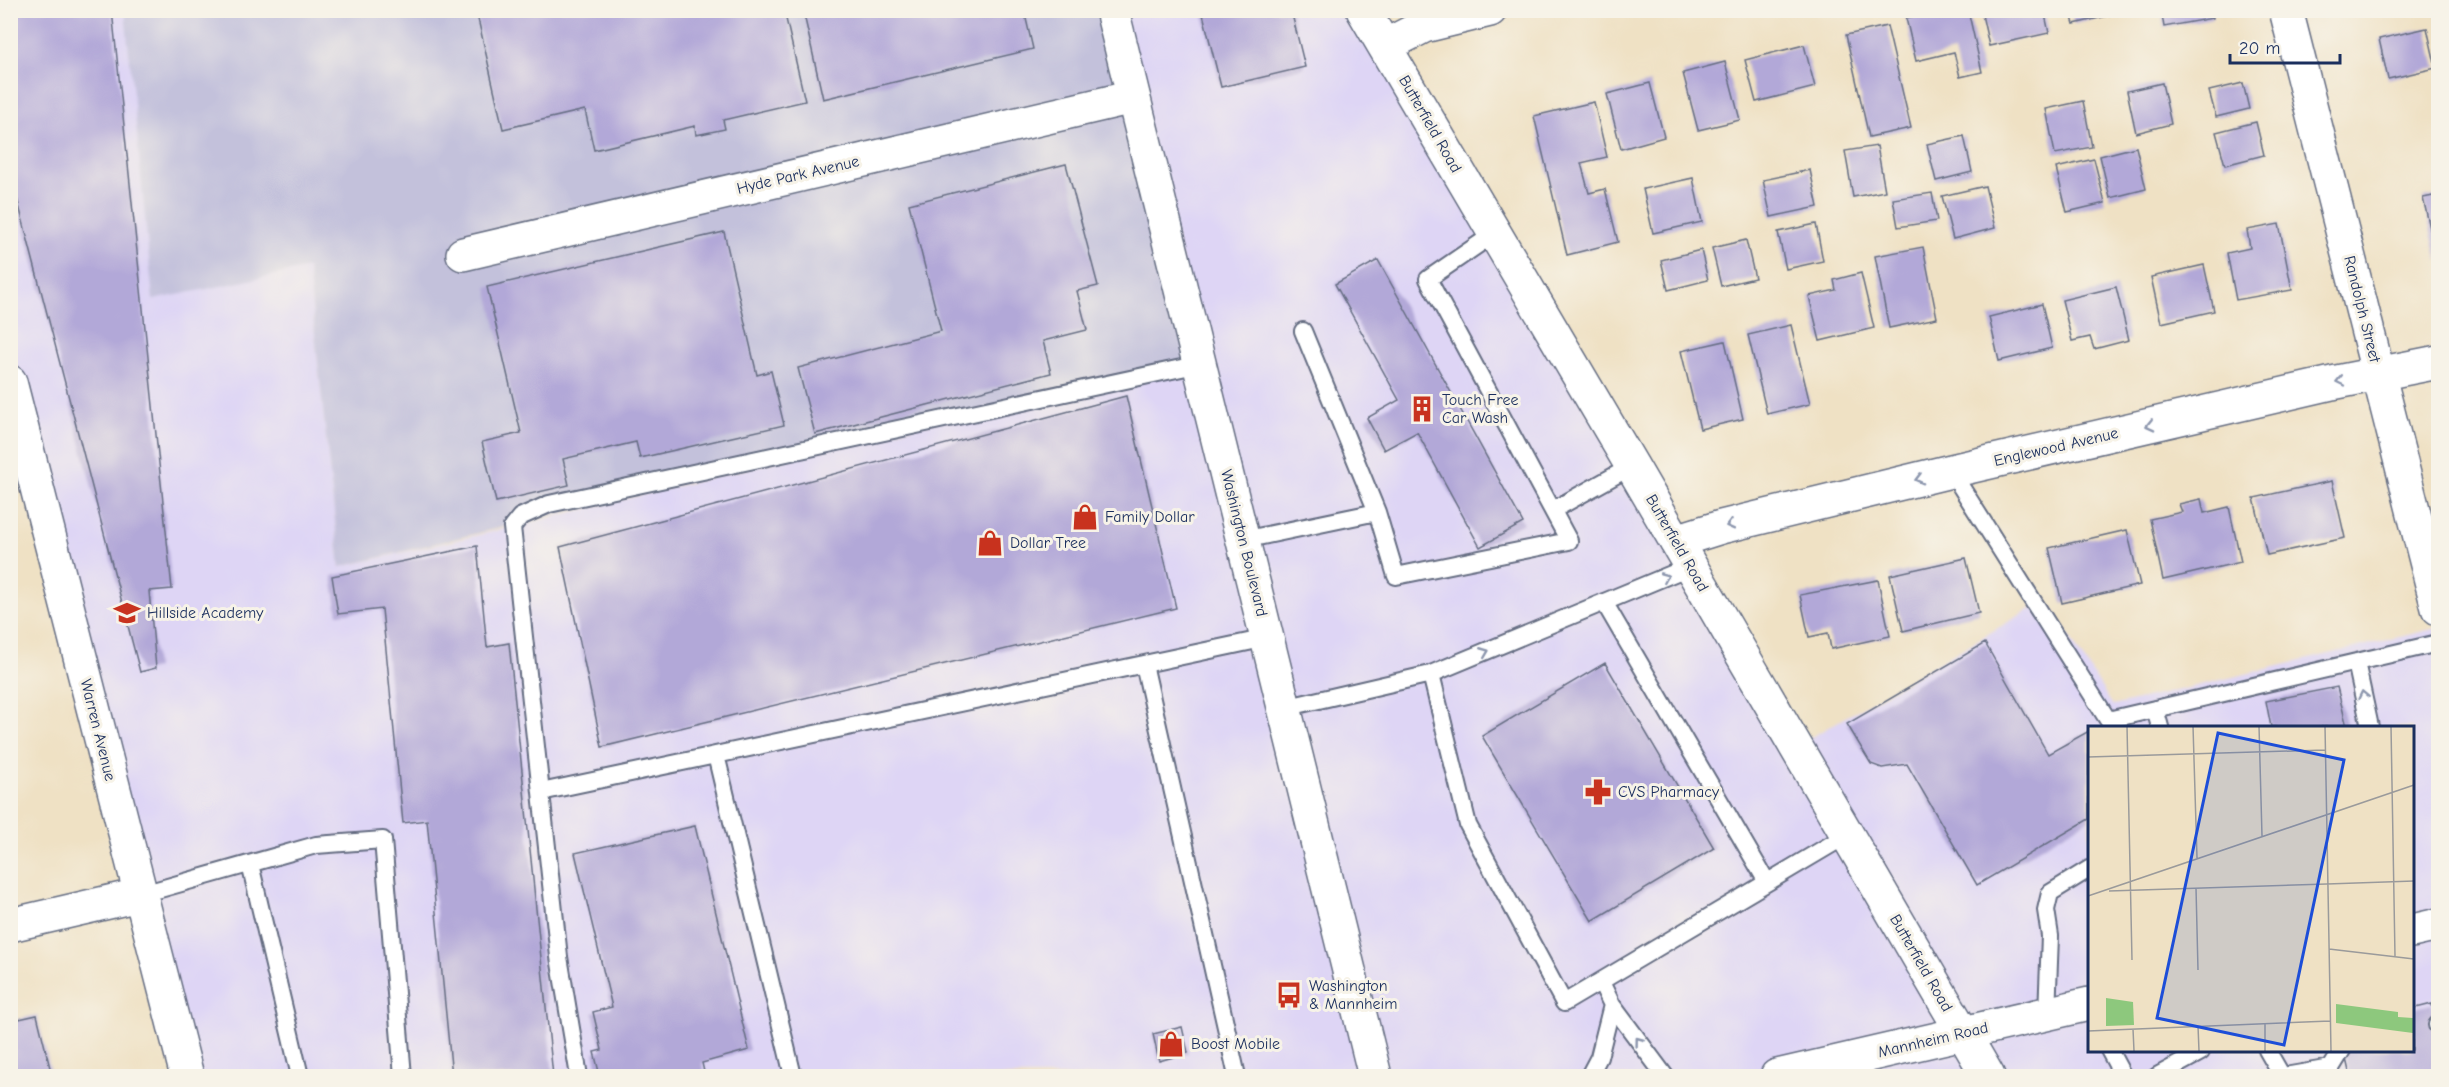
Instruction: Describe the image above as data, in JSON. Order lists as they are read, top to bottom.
{
  "streets": {
    "street": [
      "Butterfield Road",
      "Hyde Park Avenue",
      "Randolph Street",
      "Englewood Avenue",
      "Washington Boulevard",
      "Warren Avenue",
      "Mannheim Road"
    ]
  },
  "crossings": [
    ["Butterfield Road", "Englewood Avenue"],
    ["Butterfield Road", "Mannheim Road"],
    ["Hyde Park Avenue", "Washington Boulevard"],
    ["Randolph Street", "Englewood Avenue"]
  ],
  "one_way": ["Englewood Avenue"],
  "places": {
    "building": ["Touch Free Car Wash"],
    "shop": ["Family Dollar", "Dollar Tree", "Boost Mobile"],
    "school or university": ["Hillside Academy"],
    "pharmacy": ["CVS Pharmacy"],
    "bus stop": ["Washington & Mannheim"]
  },
  "scale_bar": "20 m"
}
